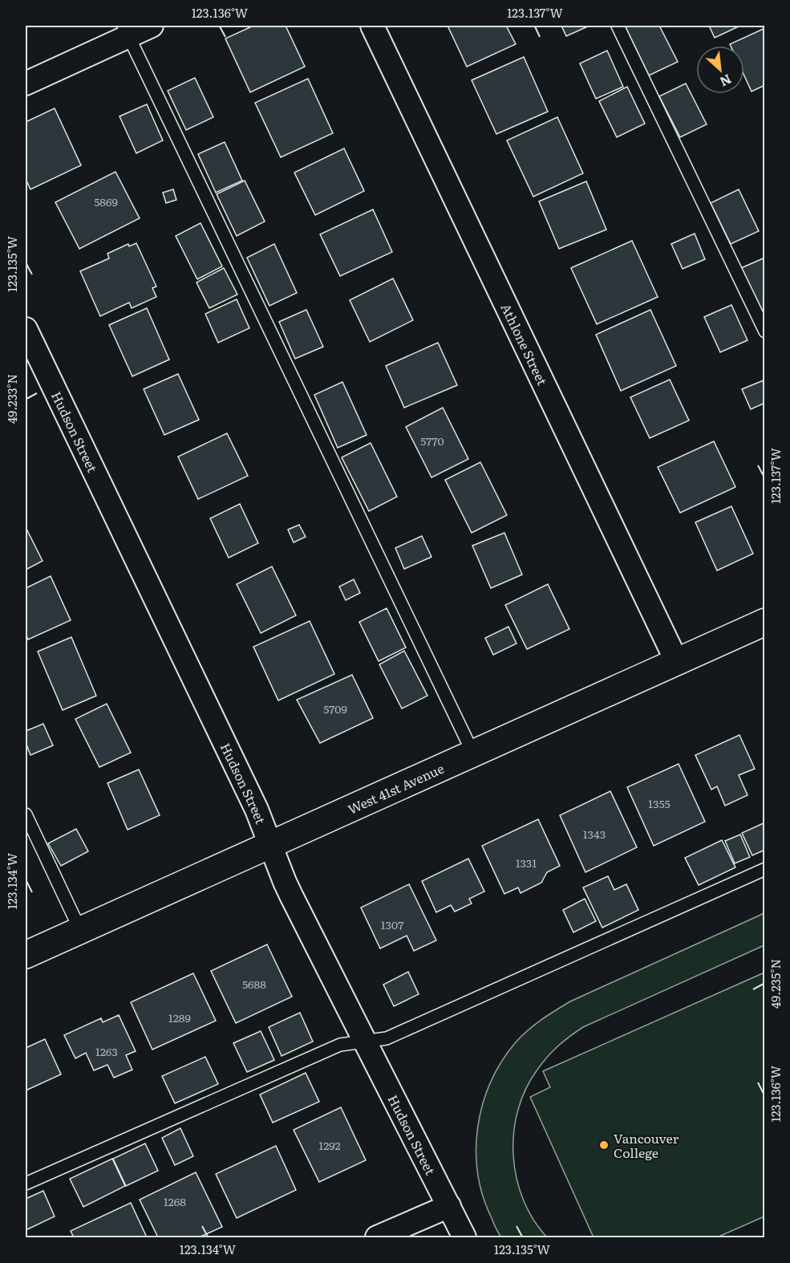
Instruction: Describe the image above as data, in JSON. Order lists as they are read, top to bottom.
{
  "streets": {
    "main road": ["West 41st Avenue"],
    "street": ["Athlone Street", "Hudson Street"]
  },
  "crossings": [
    ["Athlone Street", "West 41st Avenue"],
    ["Hudson Street", "West 41st Avenue"]
  ],
  "places": ["Vancouver College"],
  "house_numbers": [
    "5869",
    "5770",
    "5709",
    "1355",
    "1343",
    "1331",
    "1307",
    "5688",
    "1289",
    "1263",
    "1292",
    "1268"
  ],
  "north": "bottom right",
  "coordinates": [
    "123.136°W",
    "123.137°W",
    "123.135°W",
    "49.233°N",
    "123.134°W",
    "49.235°N"
  ]
}
